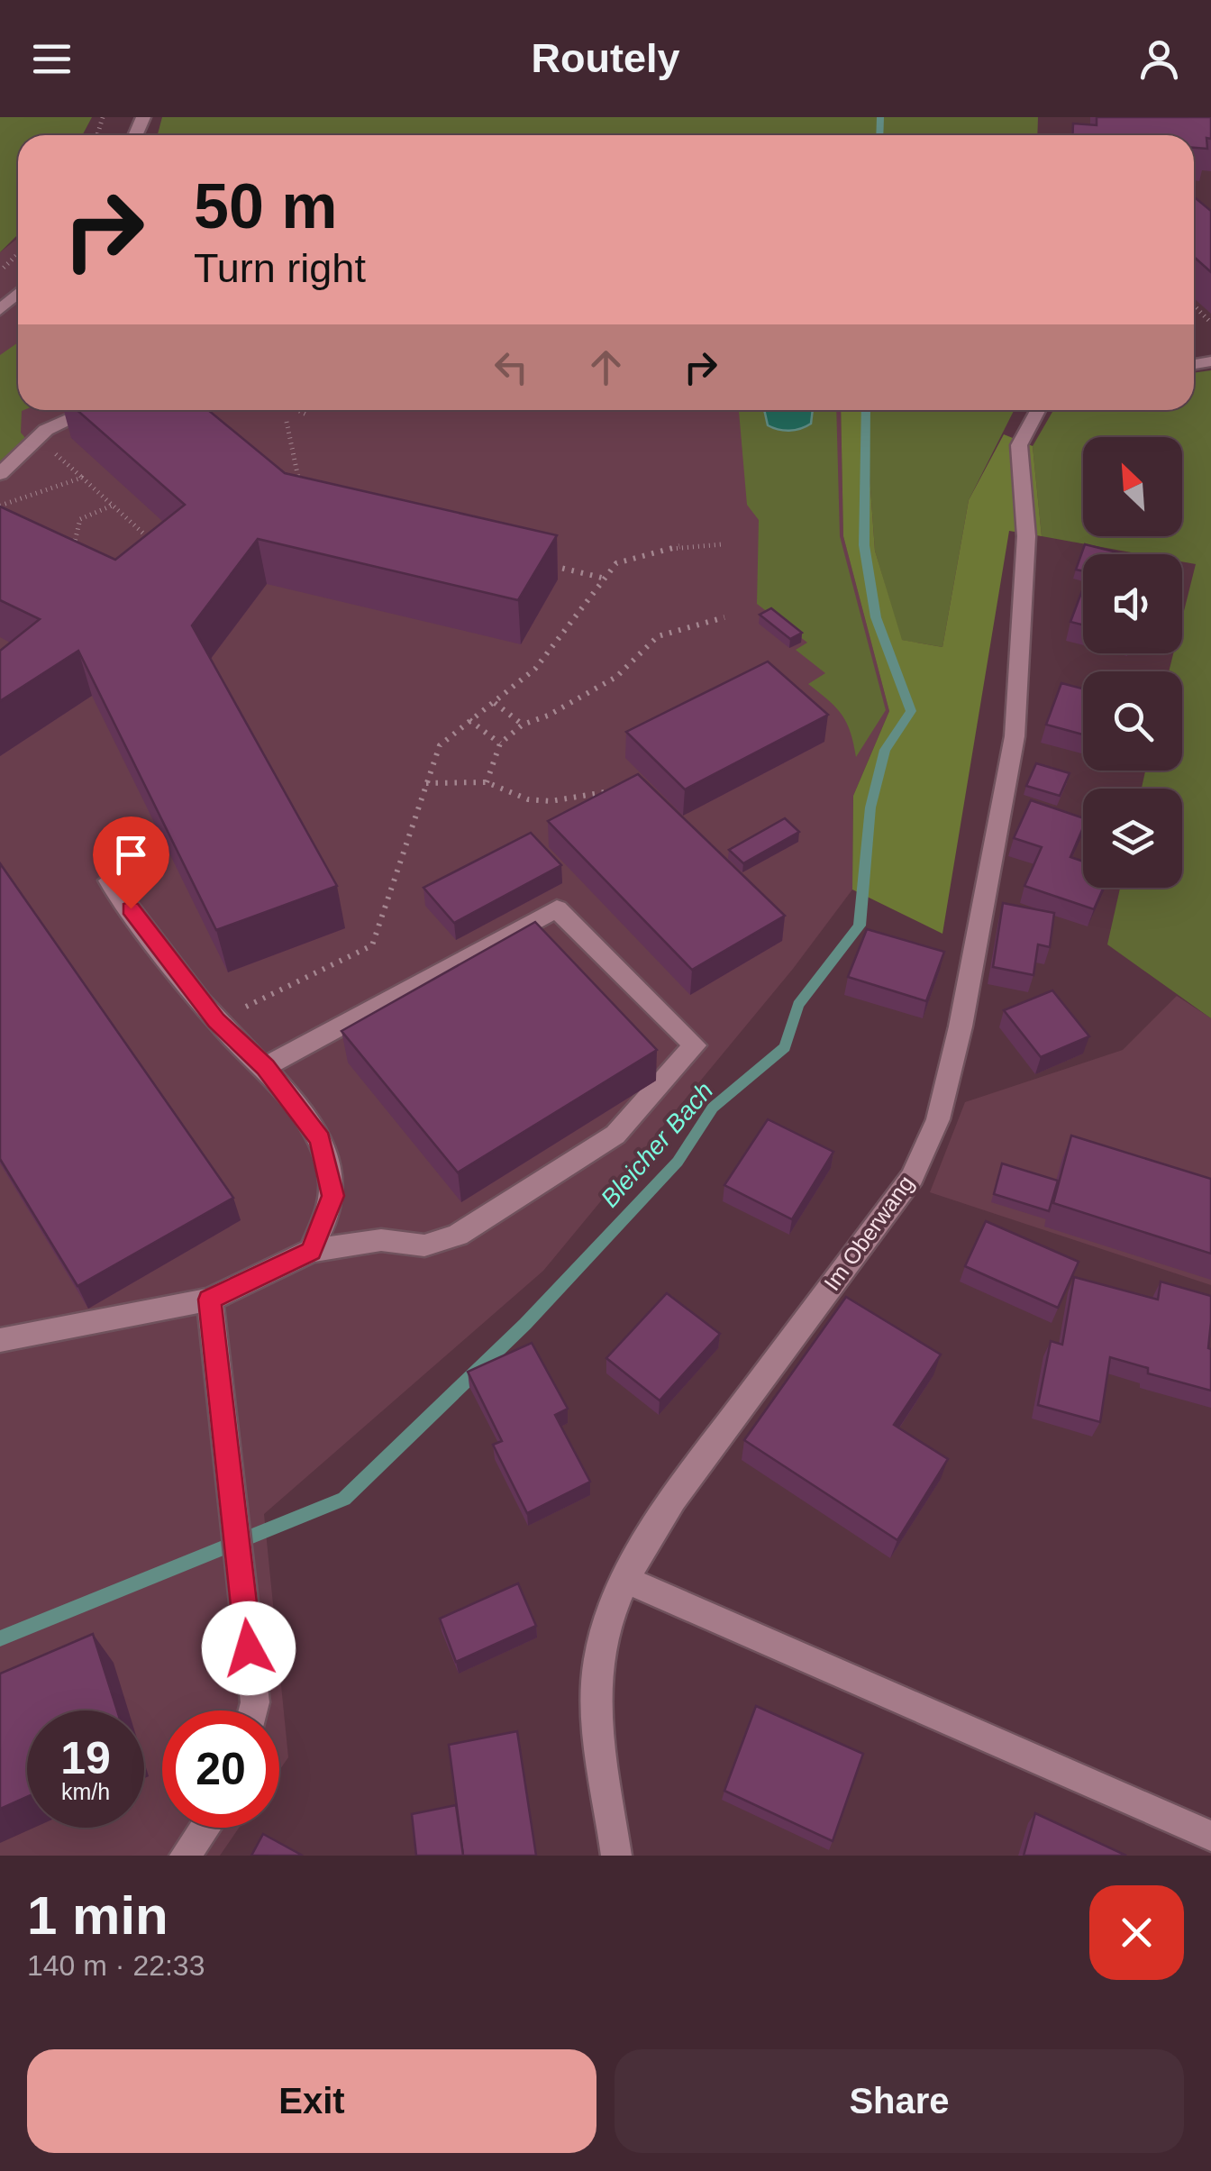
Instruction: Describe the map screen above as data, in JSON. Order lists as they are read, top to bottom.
{
  "streets": {
    "street": ["Im Oberwang"]
  },
  "water": ["Bleicher Bach"],
  "north": "top left",
  "page": {
    "header": "Routely",
    "turn": ["50 m", "Turn right"],
    "speed": "19 km/h",
    "limit": "20",
    "heading": ["1 min", "140 m · 22:33"],
    "buttons": ["Exit", "Share"]
  }
}
